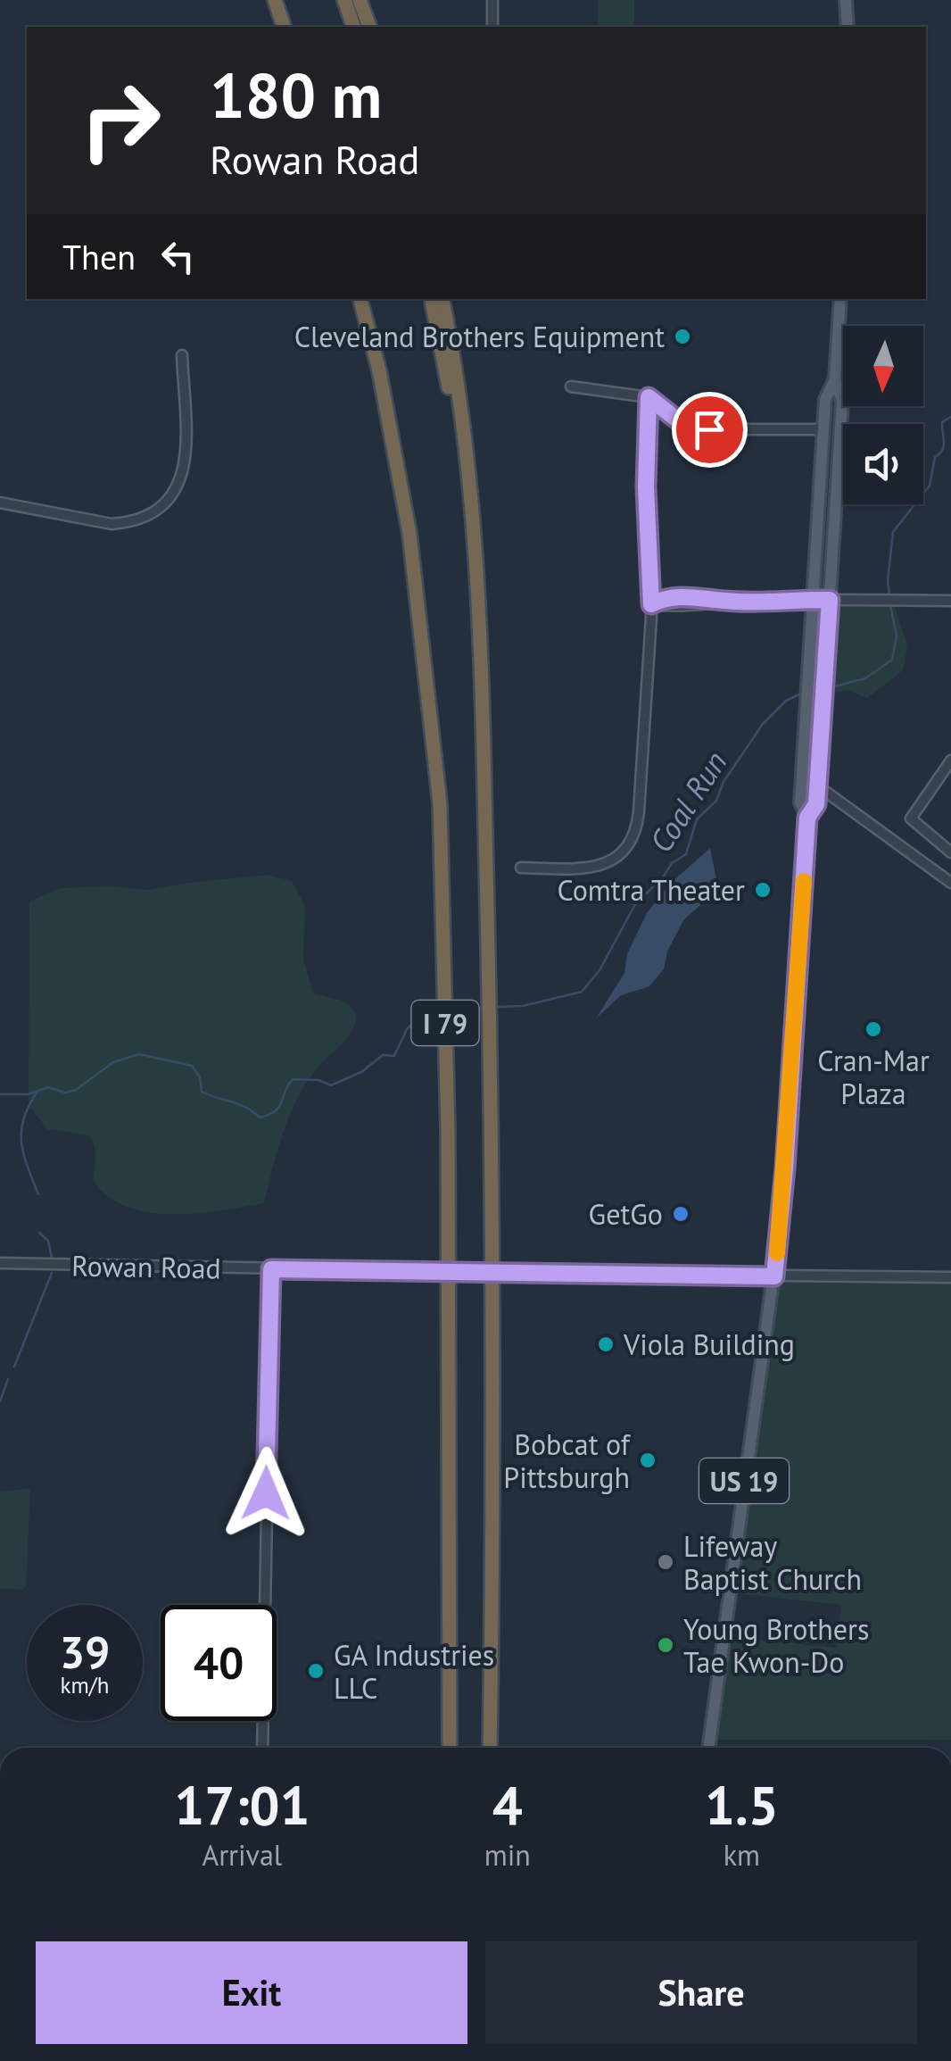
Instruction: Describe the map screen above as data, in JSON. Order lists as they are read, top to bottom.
{
  "streets": {
    "highway": ["I 79"],
    "main road": ["US 19"],
    "street": ["Rowan Road"]
  },
  "crossings": [
    ["Rowan Road", "US 19"]
  ],
  "water": ["Coal Run"],
  "places": [
    "Cleveland Brothers Equipment",
    "Comtra Theater",
    "Cran-Mar Plaza",
    "GetGo",
    "Viola Building",
    "Bobcat of Pittsburgh",
    "Lifeway Baptist Church",
    "Young Brothers Tae Kwon-Do",
    "GA Industries LLC"
  ],
  "north": "bottom",
  "page": {
    "turn": ["180 m", "Rowan Road"],
    "then": "Then",
    "speed": "39 km/h",
    "limit": "40",
    "eta": [
      "17:01",
      "Arrival",
      "4",
      "min",
      "1.5",
      "km"
    ],
    "buttons": ["Exit", "Share"]
  }
}
